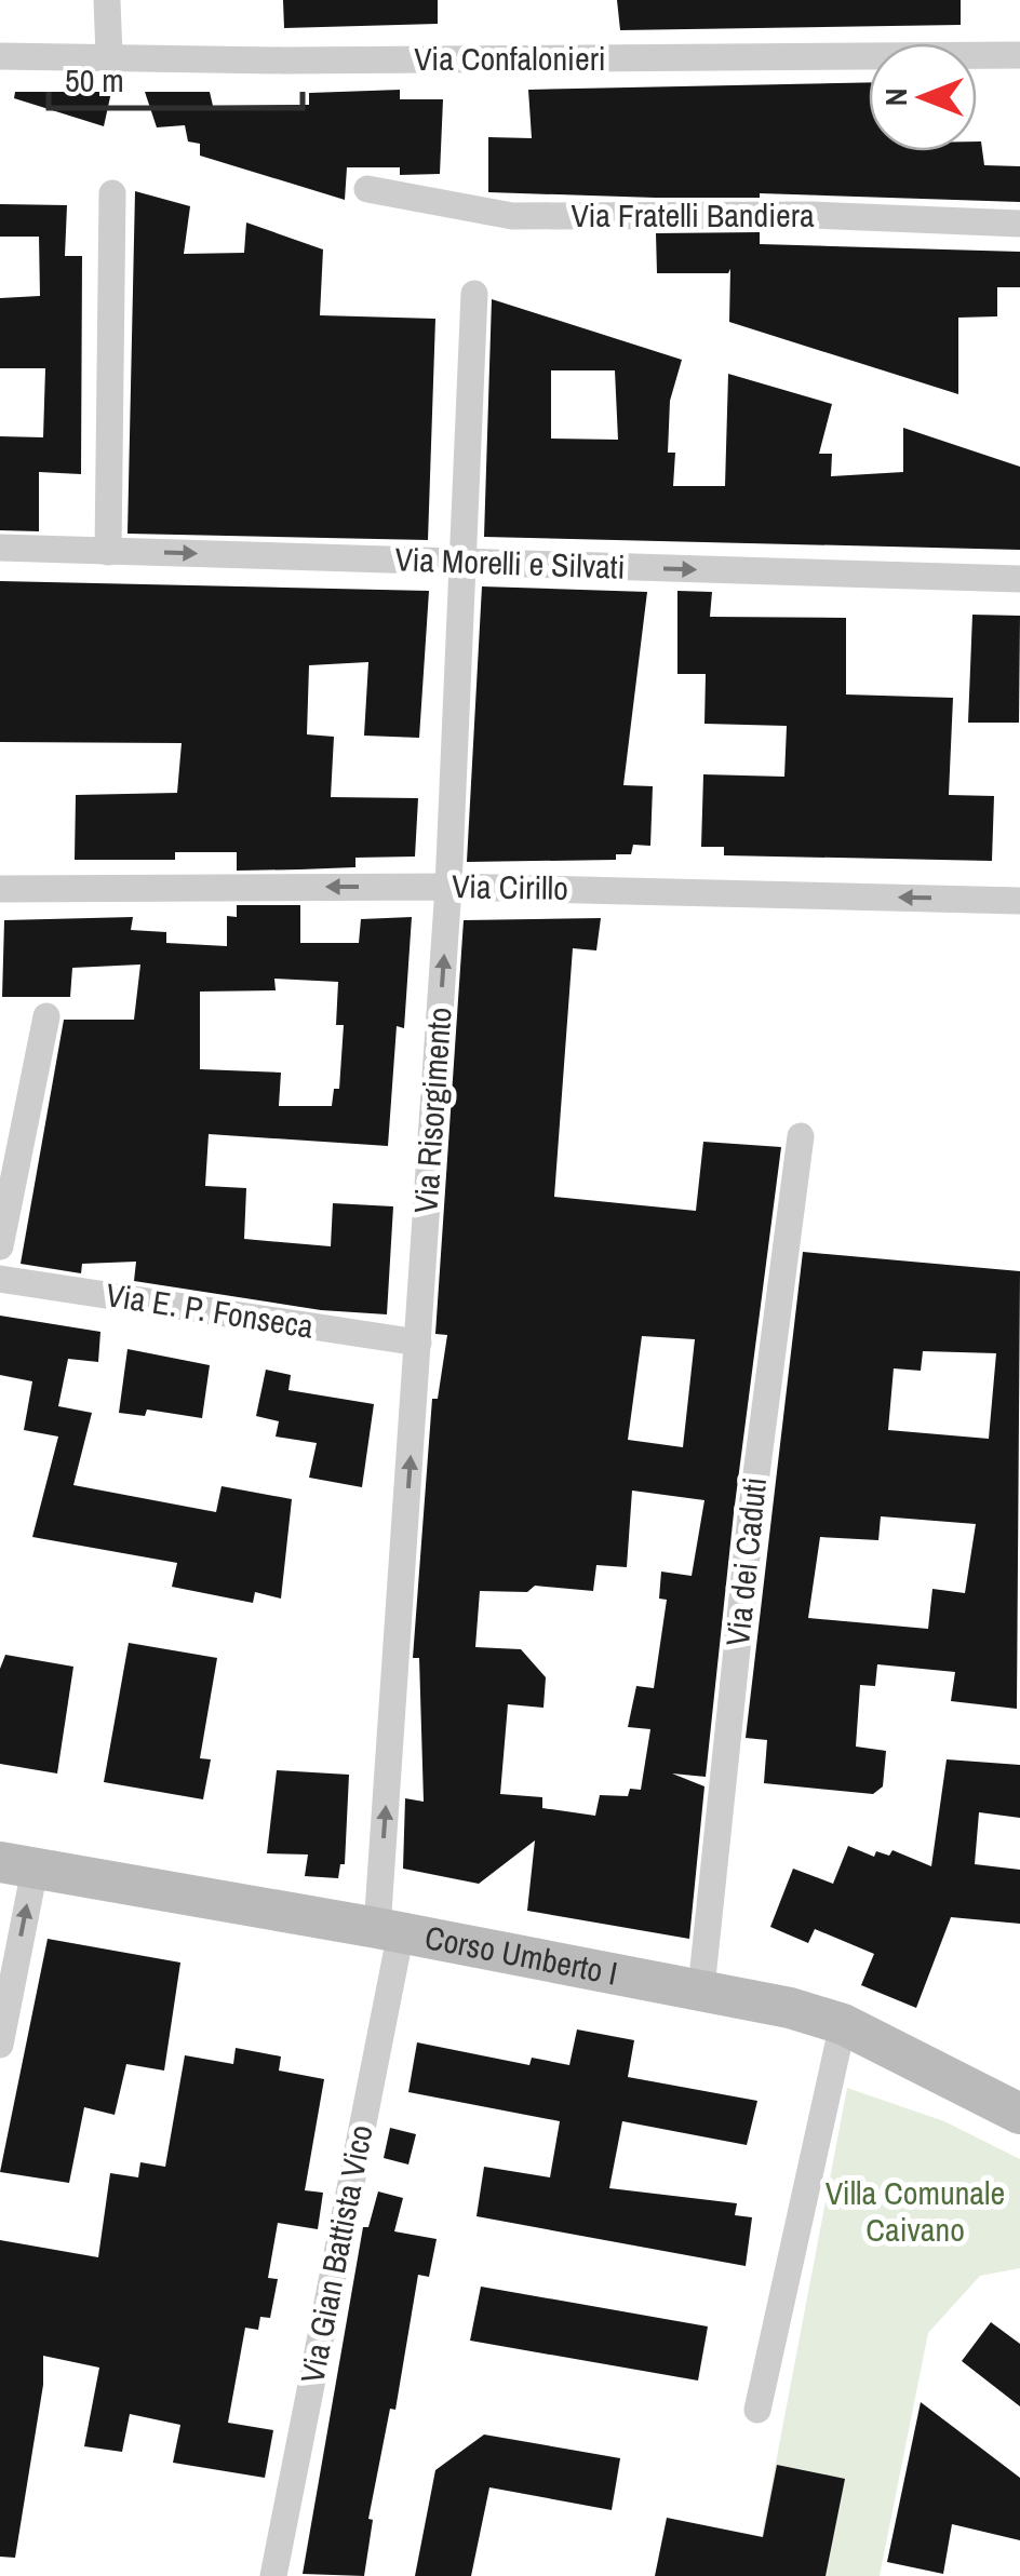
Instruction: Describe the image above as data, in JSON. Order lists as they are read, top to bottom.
{
  "streets": {
    "main road": ["Corso Umberto I"],
    "street": [
      "Via Confalonieri",
      "Via Fratelli Bandiera",
      "Via Morelli e Silvati",
      "Via Cirillo",
      "Via Risorgimento",
      "Via E. P. Fonseca",
      "Via dei Caduti",
      "Via Gian Battista Vico"
    ]
  },
  "crossings": [
    ["Via Morelli e Silvati", "Via Risorgimento"],
    ["Via Cirillo", "Via Risorgimento"],
    ["Via Risorgimento", "Via E. P. Fonseca"],
    ["Via Risorgimento", "Corso Umberto I"],
    ["Via Risorgimento", "Via Gian Battista Vico"],
    ["Via dei Caduti", "Corso Umberto I"],
    ["Corso Umberto I", "Via Gian Battista Vico"]
  ],
  "one_way": ["Via Morelli e Silvati", "Via Cirillo", "Via Risorgimento"],
  "parks": ["Villa Comunale Caivano"],
  "scale_bar": "50 m",
  "north": "left"
}
